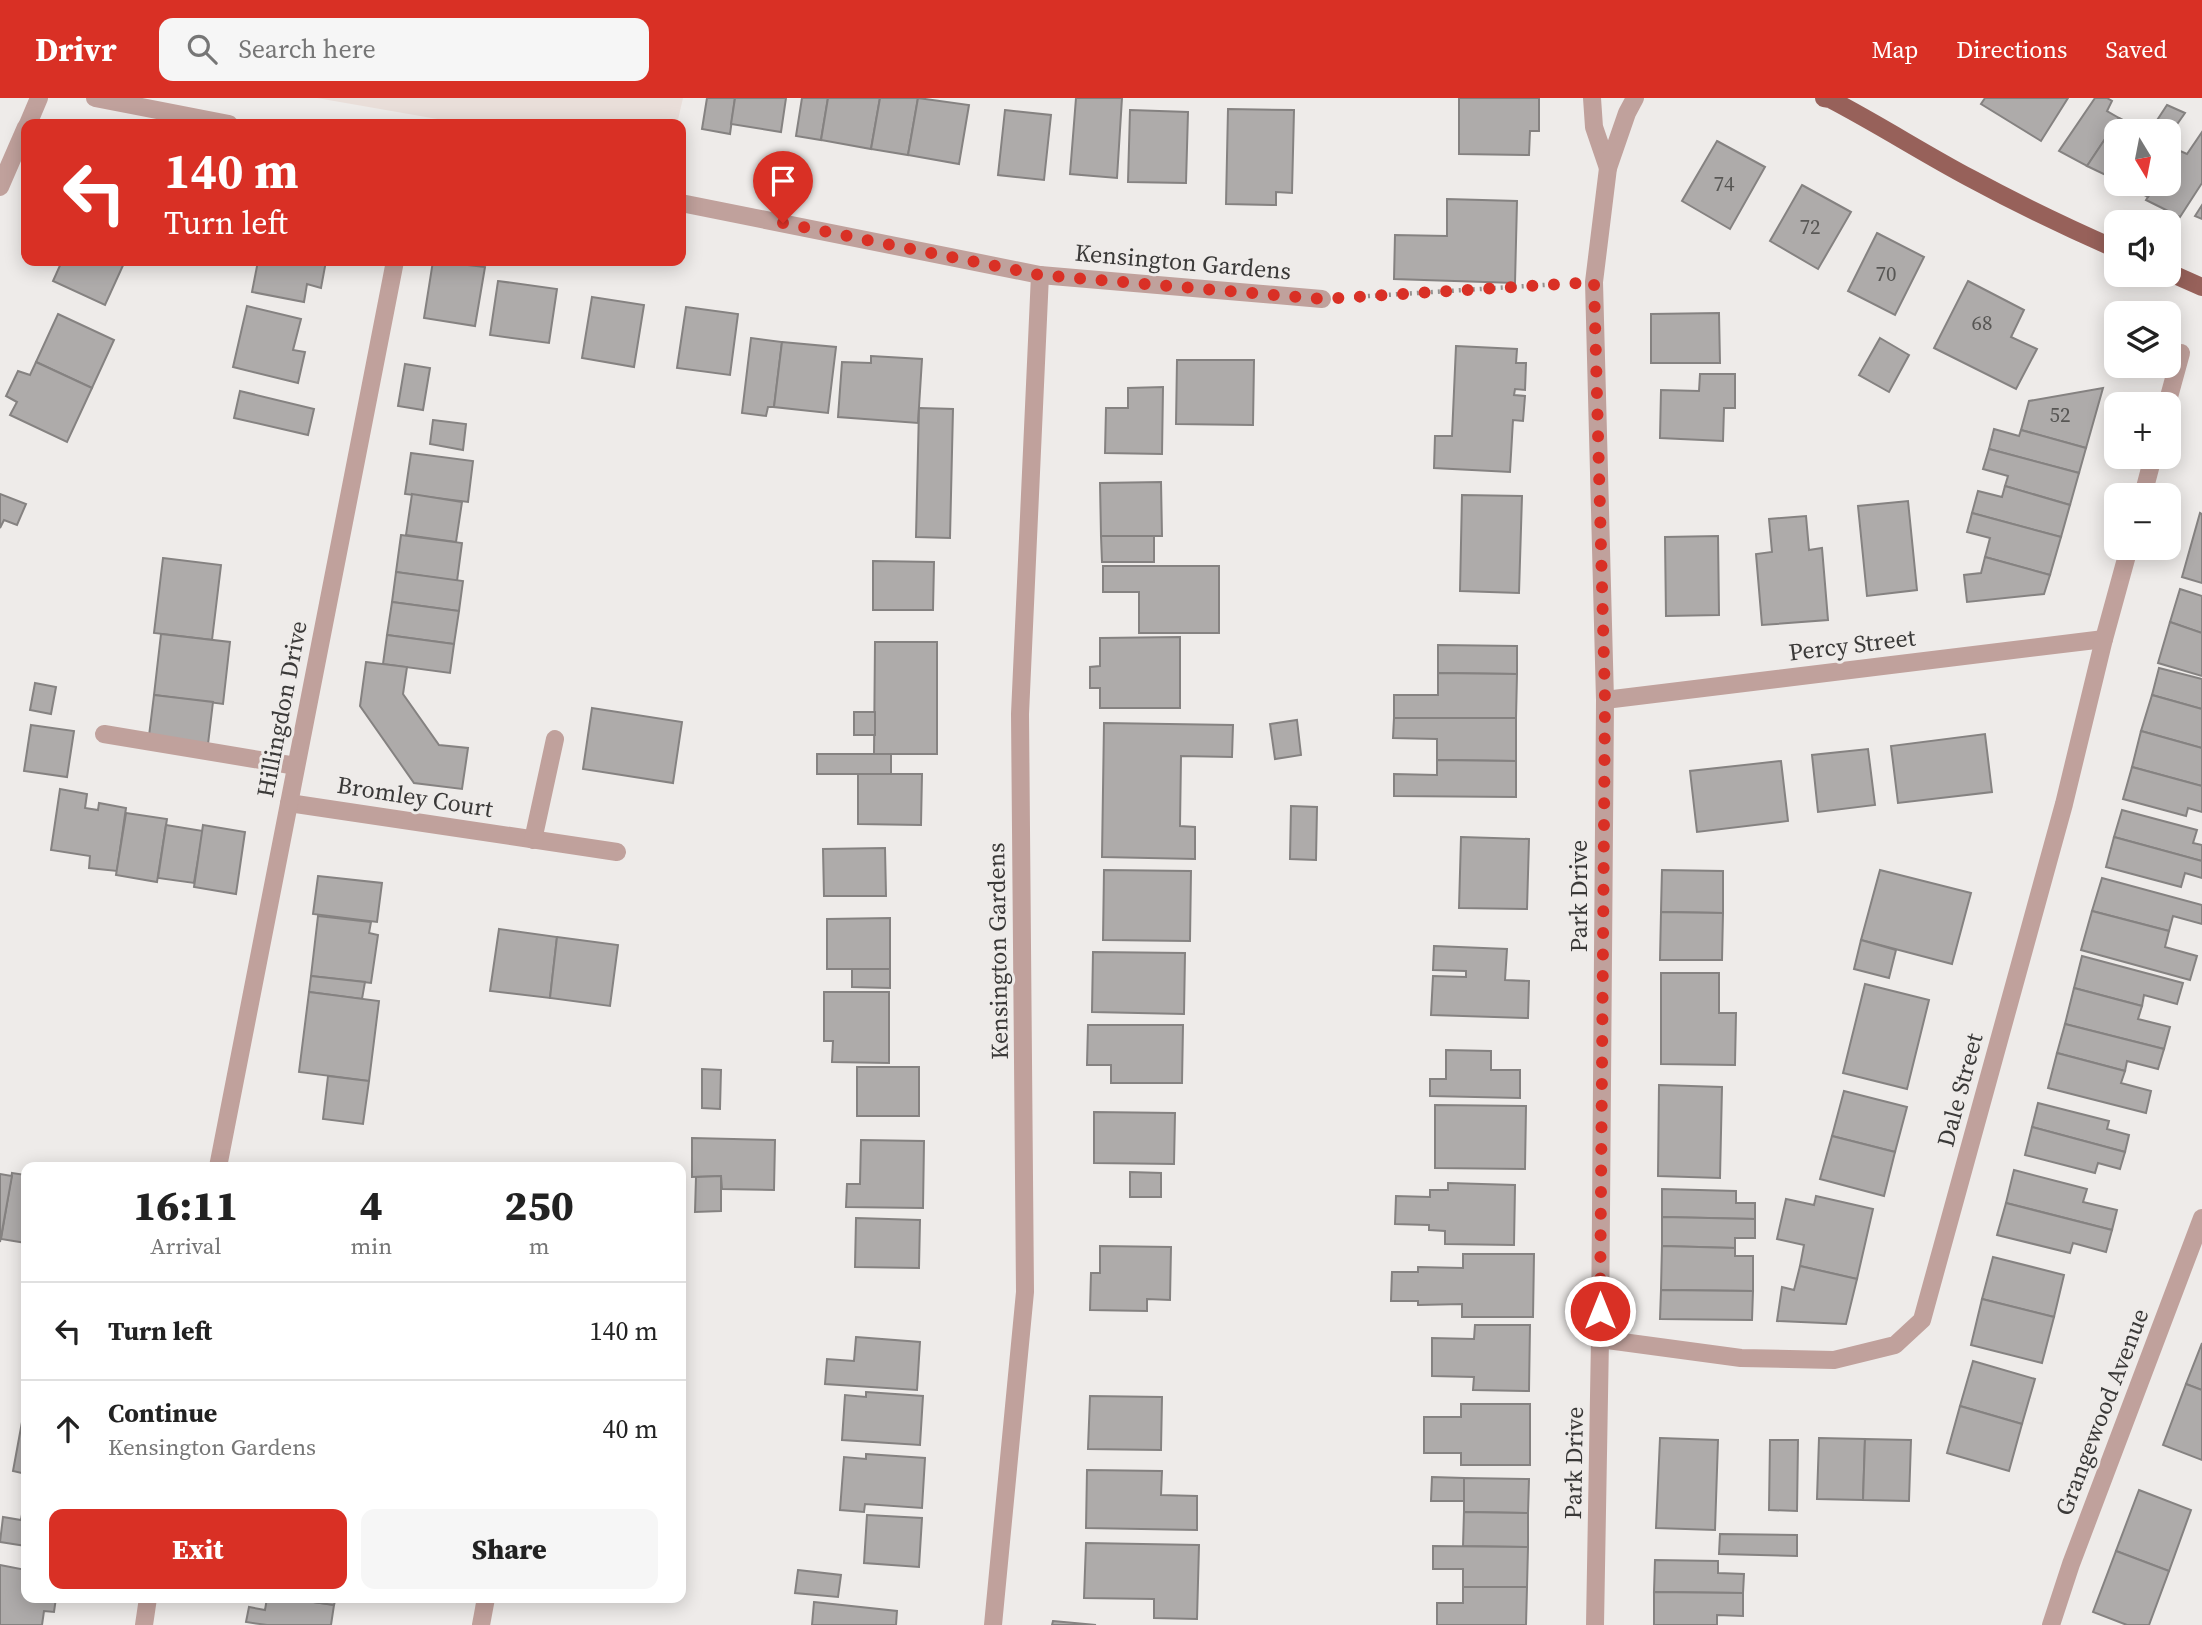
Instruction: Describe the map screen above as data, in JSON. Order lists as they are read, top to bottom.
{
  "streets": {
    "street": [
      "Kensington Gardens",
      "Percy Street",
      "Hillingdon Drive",
      "Bromley Court",
      "Park Drive",
      "Dale Street",
      "Grangewood Avenue"
    ]
  },
  "crossings": [
    ["Percy Street", "Park Drive"],
    ["Percy Street", "Dale Street"],
    ["Hillingdon Drive", "Bromley Court"],
    ["Park Drive", "Dale Street"]
  ],
  "house_numbers": [
    "74",
    "72",
    "70",
    "68",
    "52"
  ],
  "north": "bottom",
  "page": {
    "header": "Drivr",
    "search": "Search here",
    "nav": ["Map", "Directions", "Saved"],
    "map_buttons": ["+", "−"],
    "turn": ["140 m", "Turn left"],
    "eta": [
      "16:11",
      "Arrival",
      "4",
      "min",
      "250",
      "m"
    ],
    "list": [
      {
        "name": "Turn left",
        "value": "140 m"
      },
      {
        "name": "Continue",
        "note": "Kensington Gardens",
        "value": "40 m"
      }
    ],
    "buttons": ["Exit", "Share"]
  }
}
